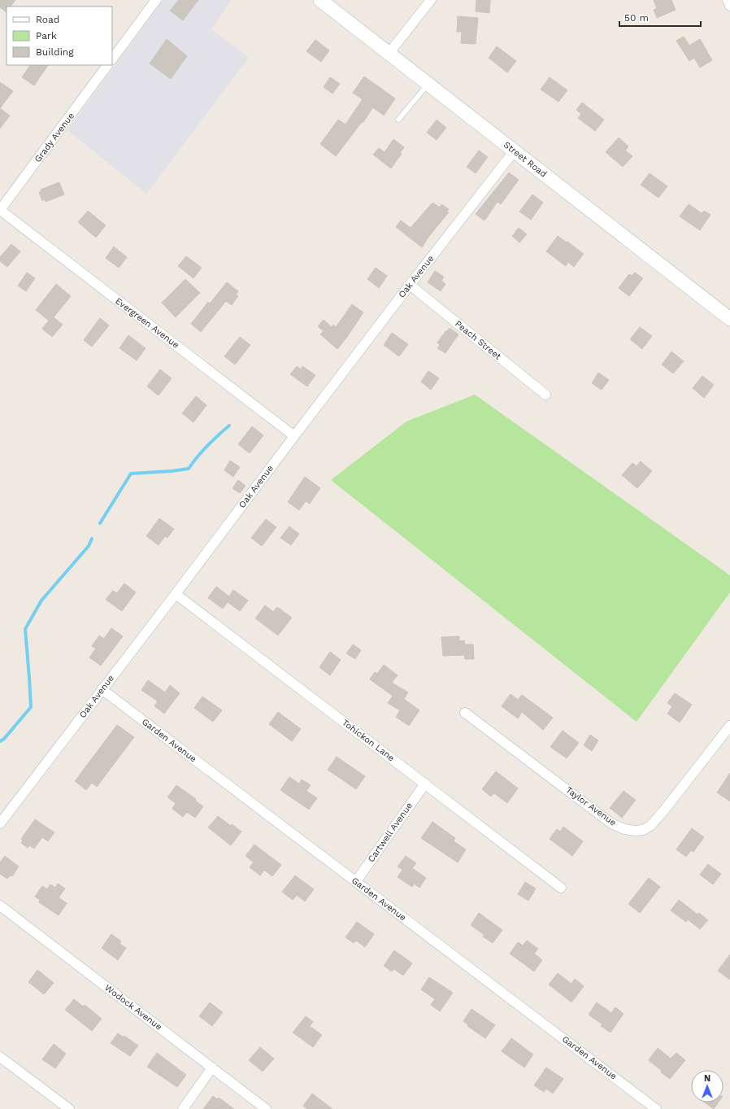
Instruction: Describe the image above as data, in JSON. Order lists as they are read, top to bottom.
{
  "streets": {
    "main road": ["Street Road"],
    "street": [
      "Grady Avenue",
      "Oak Avenue",
      "Evergreen Avenue",
      "Peach Street",
      "Garden Avenue",
      "Tohickon Lane",
      "Taylor Avenue",
      "Cartwell Avenue",
      "Wodock Avenue"
    ]
  },
  "crossings": [
    ["Grady Avenue", "Evergreen Avenue"],
    ["Street Road", "Oak Avenue"],
    ["Oak Avenue", "Evergreen Avenue"],
    ["Oak Avenue", "Peach Street"],
    ["Oak Avenue", "Garden Avenue"],
    ["Oak Avenue", "Tohickon Lane"],
    ["Garden Avenue", "Cartwell Avenue"],
    ["Tohickon Lane", "Cartwell Avenue"]
  ],
  "legend": ["Road", "Park", "Building"],
  "scale_bar": "50 m",
  "north": "top"
}
